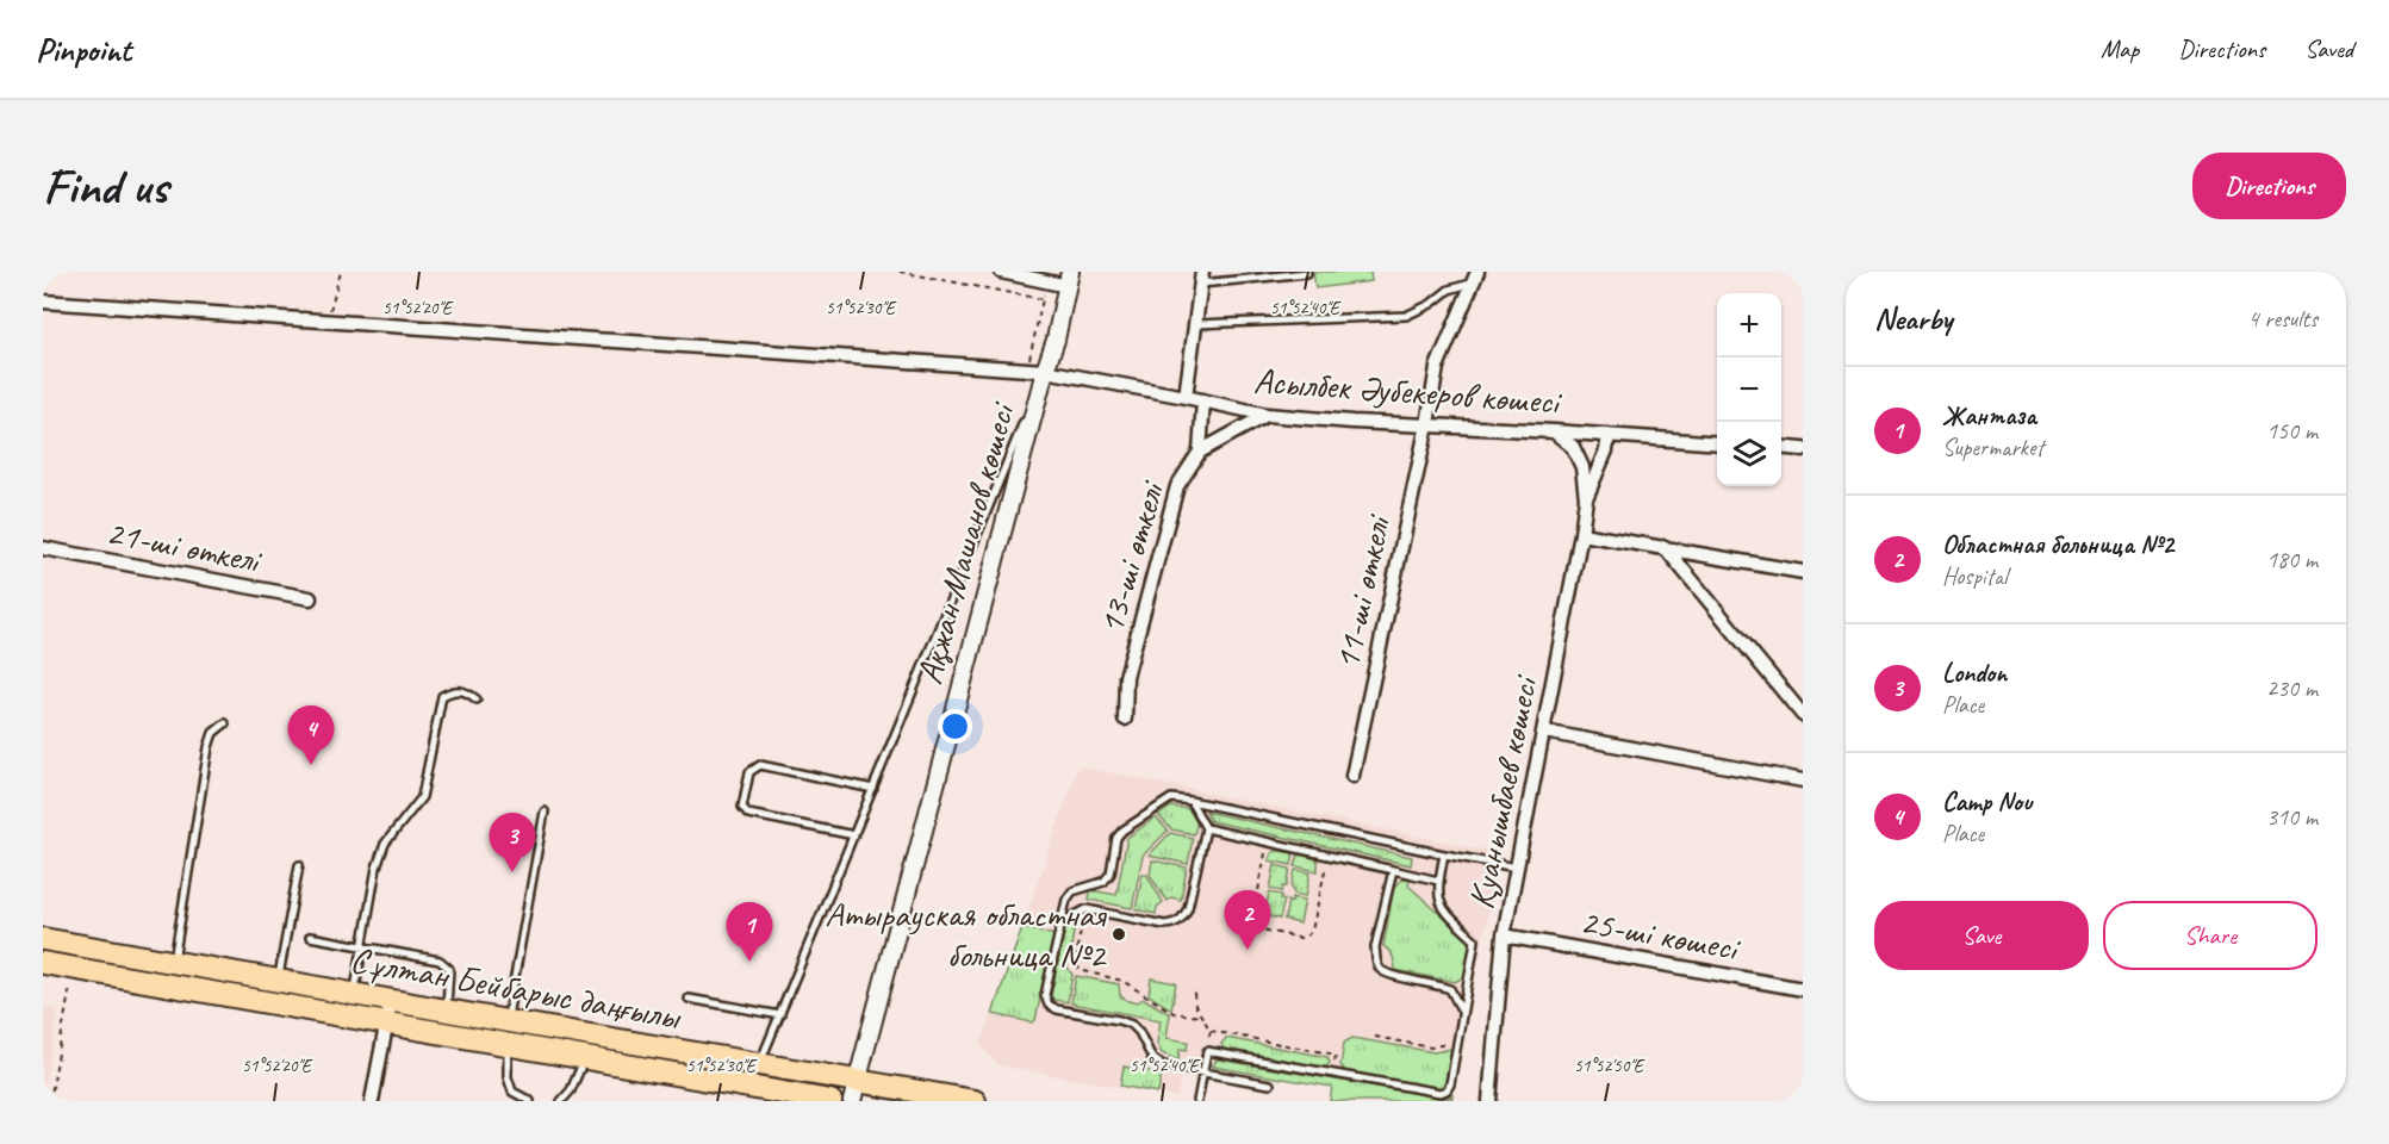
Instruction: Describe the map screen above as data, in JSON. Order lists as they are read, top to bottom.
{
  "streets": {
    "main road": ["Сұлтан Бейбарыс даңғылы"],
    "street": [
      "Асылбек Әубекеров көшесі",
      "Ақжан Машанов көшесі",
      "21-ші өткелі",
      "13-ші өткелі",
      "11-ші өткелі",
      "Қуанышбаев көшесі",
      "25-ші көшесі"
    ]
  },
  "crossings": [
    ["Асылбек Әубекеров көшесі", "Ақжан Машанов көшесі"],
    ["Асылбек Әубекеров көшесі", "13-ші өткелі"],
    ["Асылбек Әубекеров көшесі", "11-ші өткелі"],
    ["Асылбек Әубекеров көшесі", "Қуанышбаев көшесі"],
    ["Ақжан Машанов көшесі", "Сұлтан Бейбарыс даңғылы"],
    ["Қуанышбаев көшесі", "25-ші көшесі"]
  ],
  "places": ["Атырауская областная больница №2"],
  "page": {
    "header": "Pinpoint",
    "nav": ["Map", "Directions", "Saved"],
    "buttons": [
      "Directions",
      ["Save", "Share"]
    ],
    "title": "Find us",
    "heading": ["Nearby", "4 results"],
    "map_buttons": ["+", "−"],
    "list": [
      {
        "mark": "1",
        "name": "Жантаза",
        "note": "Supermarket",
        "value": "150 m"
      },
      {
        "mark": "2",
        "name": "Областная больница №2",
        "note": "Hospital",
        "value": "180 m"
      },
      {
        "mark": "3",
        "name": "London",
        "note": "Place",
        "value": "230 m"
      },
      {
        "mark": "4",
        "name": "Camp Nou",
        "note": "Place",
        "value": "310 m"
      }
    ],
    "pins": [
      "4",
      "3",
      "2",
      "1"
    ]
  },
  "coordinates": [
    "51°52'20\"E",
    "51°52'30\"E",
    "51°52'40\"E",
    "51°52'50\"E"
  ]
}
